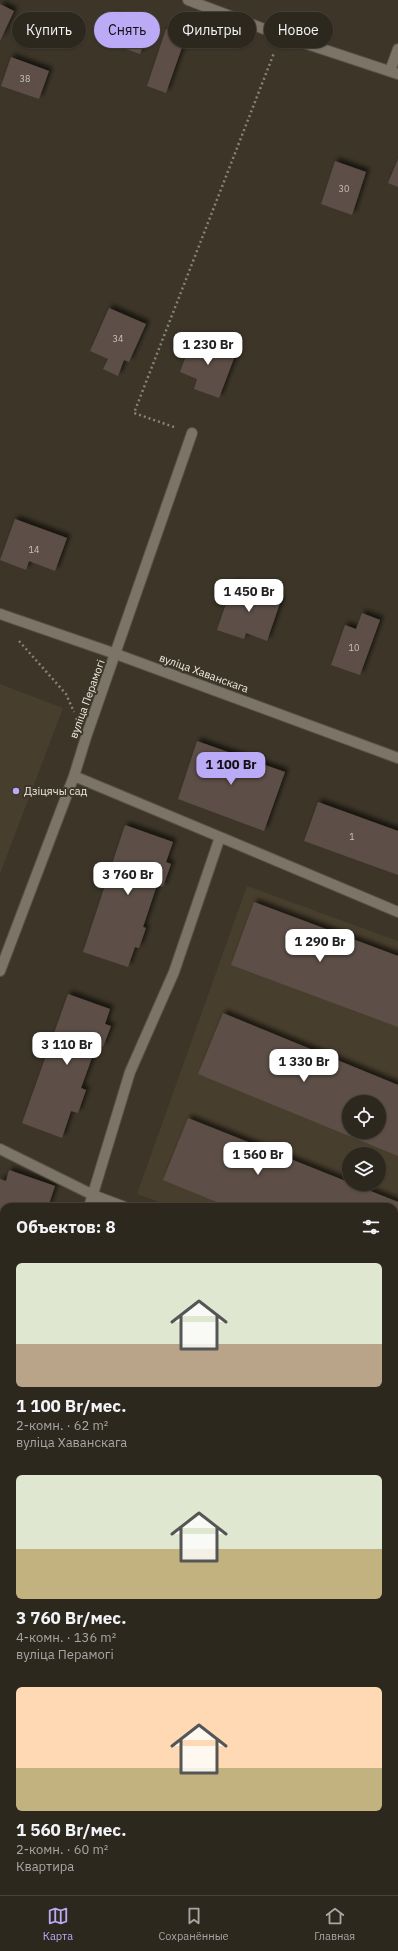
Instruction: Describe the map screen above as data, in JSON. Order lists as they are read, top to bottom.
{
  "streets": {
    "street": ["вуліца Хаванскага", "вуліца Перамогі"]
  },
  "crossings": [
    ["вуліца Хаванскага", "вуліца Перамогі"]
  ],
  "places": ["Дзіцячы сад"],
  "house_numbers": [
    "38",
    "30",
    "34",
    "14",
    "10",
    "1"
  ],
  "page": {
    "chip": [
      "Купить",
      "Снять",
      "Фильтры",
      "Новое"
    ],
    "price": [
      "1 230 Br",
      "1 450 Br",
      "1 100 Br",
      "3 760 Br",
      "1 290 Br",
      "3 110 Br",
      "1 330 Br",
      "1 560 Br"
    ],
    "heading": "Объектов: 8",
    "list": [
      {
        "name": "1 100 Br/мес.",
        "note": "2-комн. · 62 m² · вуліца Хаванскага"
      },
      {
        "name": "3 760 Br/мес.",
        "note": "4-комн. · 136 m² · вуліца Перамогі"
      },
      {
        "name": "1 560 Br/мес.",
        "note": "2-комн. · 60 m² · Квартира"
      }
    ],
    "tabs": ["Карта", "Сохранённые", "Главная"]
  }
}
